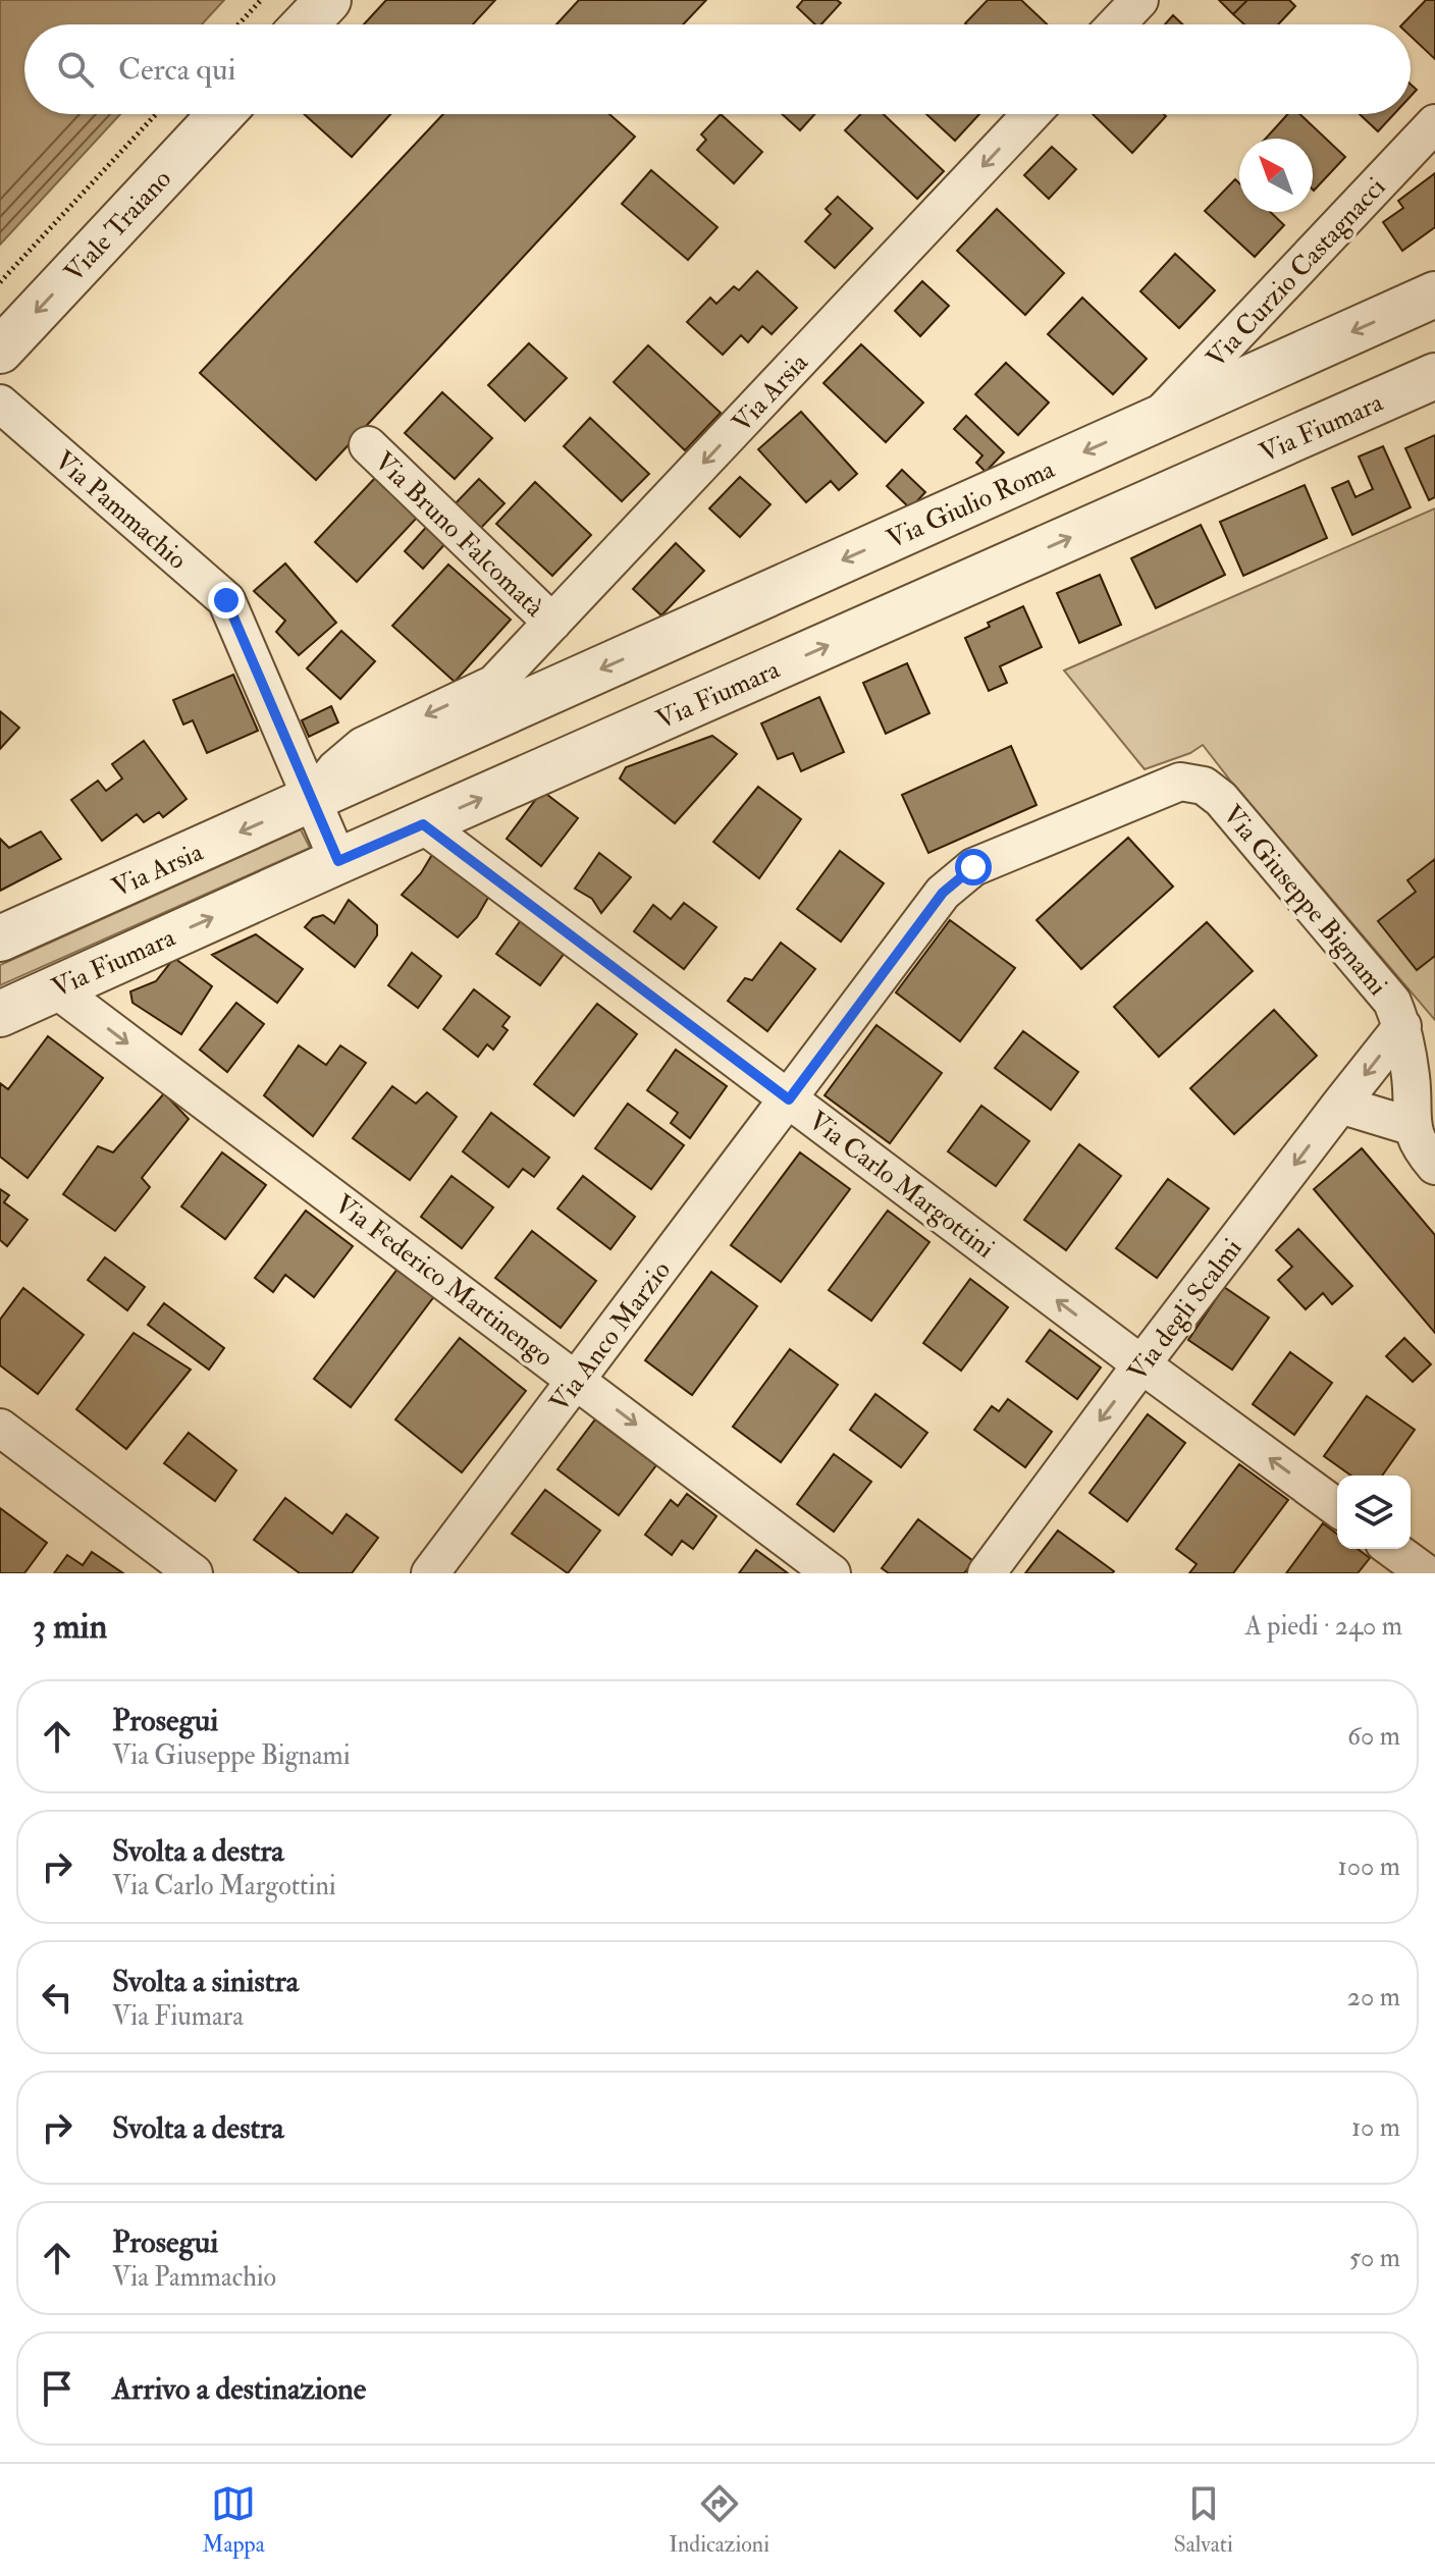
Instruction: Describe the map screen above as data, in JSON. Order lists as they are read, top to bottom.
{
  "streets": {
    "street": [
      "Viale Traiano",
      "Via Curzio Castagnacci",
      "Via Arsia",
      "Via Fiumara",
      "Via Giulio Roma",
      "Via Pammachio",
      "Via Bruno Falcomatà",
      "Via Giuseppe Bignami",
      "Via Carlo Margottini",
      "Via Federico Martinengo",
      "Via degli Scalmi",
      "Via Anco Marzio"
    ]
  },
  "crossings": [
    ["Via Curzio Castagnacci", "Via Giulio Roma"],
    ["Via Arsia", "Via Giulio Roma"],
    ["Via Arsia", "Via Pammachio"],
    ["Via Arsia", "Via Bruno Falcomatà"],
    ["Via Fiumara", "Via Pammachio"],
    ["Via Fiumara", "Via Carlo Margottini"],
    ["Via Fiumara", "Via Federico Martinengo"],
    ["Via Giuseppe Bignami", "Via Carlo Margottini"],
    ["Via Giuseppe Bignami", "Via degli Scalmi"],
    ["Via Giuseppe Bignami", "Via Anco Marzio"],
    ["Via Carlo Margottini", "Via degli Scalmi"],
    ["Via Carlo Margottini", "Via Anco Marzio"],
    ["Via Federico Martinengo", "Via Anco Marzio"]
  ],
  "one_way": [
    "Viale Traiano",
    "Via Arsia",
    "Via Fiumara",
    "Via Giulio Roma",
    "Via Carlo Margottini",
    "Via Federico Martinengo",
    "Via degli Scalmi"
  ],
  "north": "top left",
  "page": {
    "search": "Cerca qui",
    "heading": ["3 min", "A piedi · 240 m"],
    "list": [
      ["Prosegui", "Via Giuseppe Bignami", "60 m"],
      ["Svolta a destra", "Via Carlo Margottini", "100 m"],
      ["Svolta a sinistra", "Via Fiumara", "20 m"],
      ["Svolta a destra", "10 m"],
      ["Prosegui", "Via Pammachio", "50 m"],
      "Arrivo a destinazione"
    ],
    "nav": ["Mappa", "Indicazioni", "Salvati"]
  }
}
